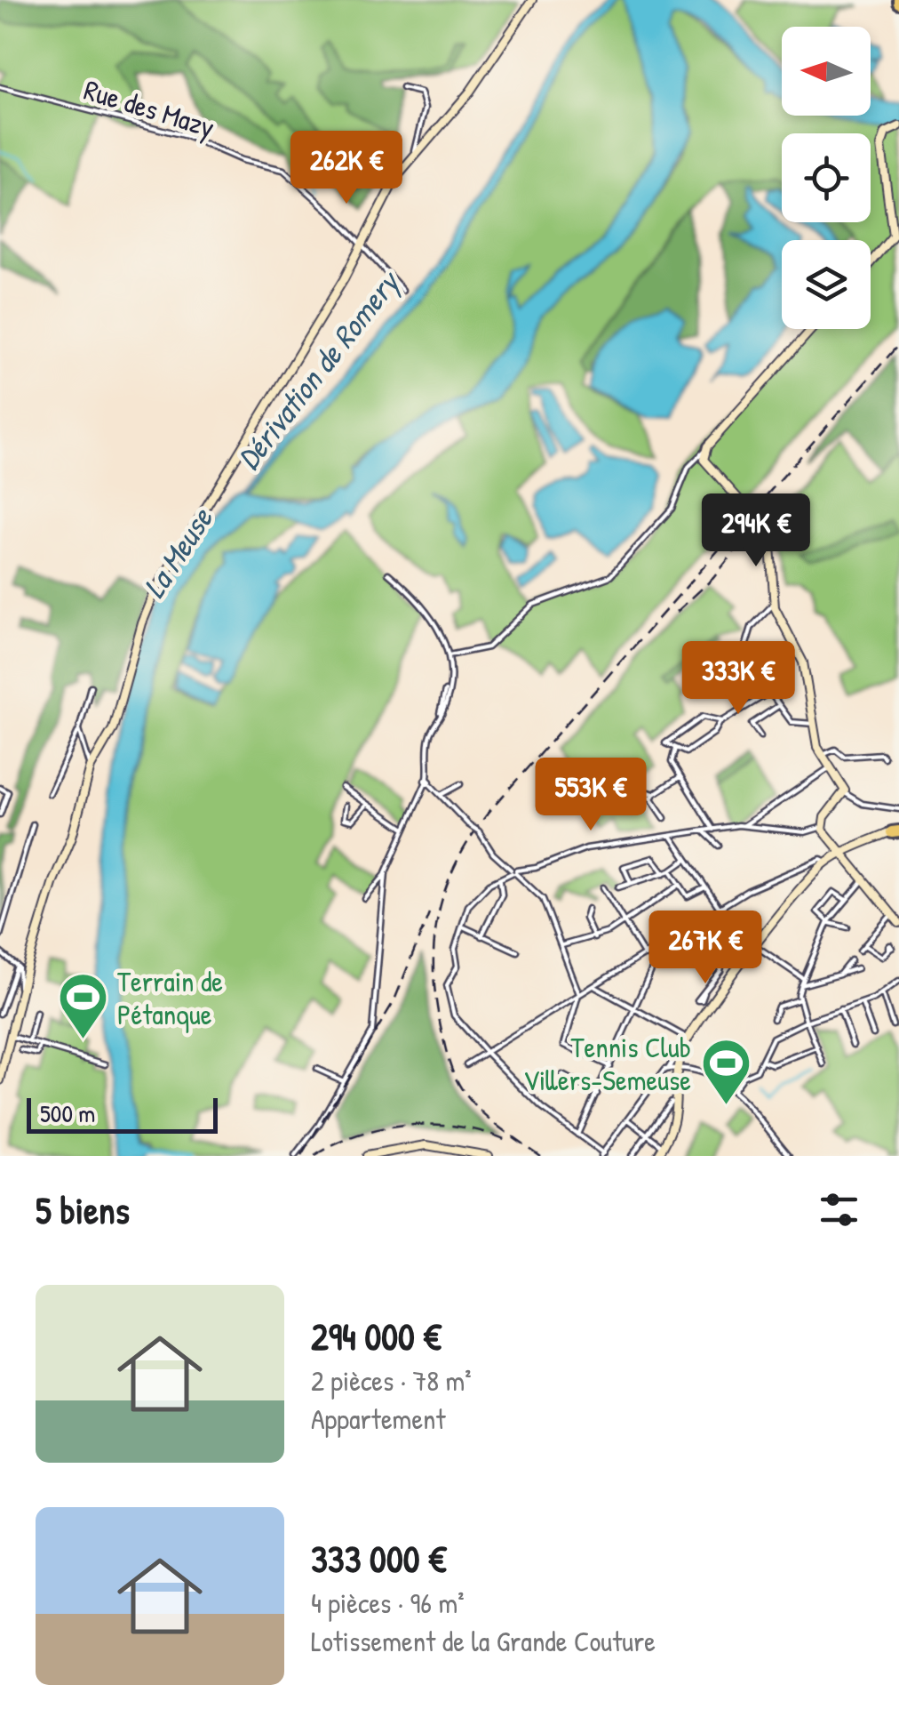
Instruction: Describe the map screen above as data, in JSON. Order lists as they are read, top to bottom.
{
  "streets": {
    "street": ["Rue des Mazy"]
  },
  "water": ["Dérivation de Romery", "La Meuse"],
  "places": {
    "sports": ["Terrain de Pétanque", "Tennis Club Villers-Semeuse"]
  },
  "scale_bar": "500 m",
  "north": "left",
  "page": {
    "price": [
      "262K €",
      "294K €",
      "333K €",
      "553K €",
      "267K €"
    ],
    "scale": "500 m",
    "heading": "5 biens",
    "list": [
      {
        "name": "294 000 €",
        "note": "2 pièces · 78 m² · Appartement"
      },
      {
        "name": "333 000 €",
        "note": "4 pièces · 96 m² · Lotissement de la Grande Couture"
      }
    ]
  }
}
